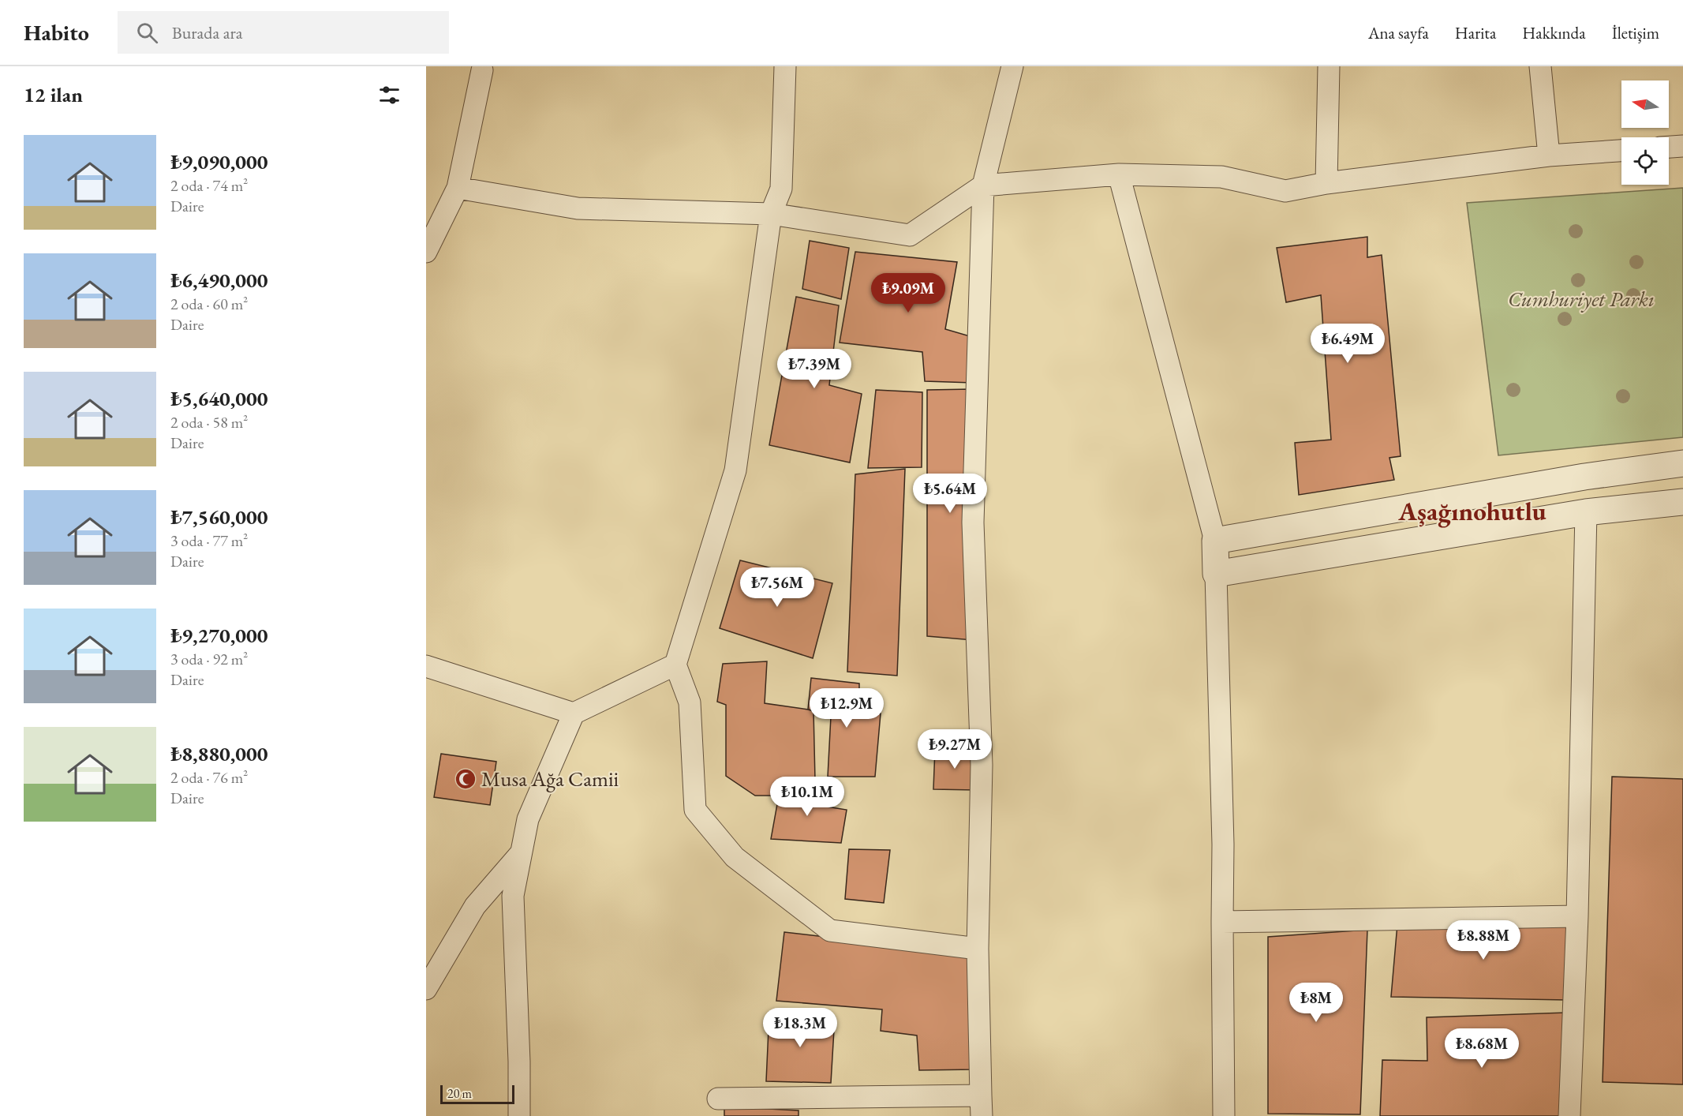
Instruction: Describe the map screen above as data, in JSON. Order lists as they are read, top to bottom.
{
  "districts": ["Aşağınohutlu"],
  "parks": ["Cumhuriyet Parkı"],
  "places": {
    "mosque": ["Musa Ağa Camii"]
  },
  "scale_bar": "20 m",
  "north": "left",
  "page": {
    "header": "Habito",
    "search": "Burada ara",
    "nav": [
      "Ana sayfa",
      "Harita",
      "Hakkında",
      "İletişim"
    ],
    "heading": "12 ilan",
    "list": [
      {
        "name": "₺9,090,000",
        "note": "2 oda · 74 m² · Daire"
      },
      {
        "name": "₺6,490,000",
        "note": "2 oda · 60 m² · Daire"
      },
      {
        "name": "₺5,640,000",
        "note": "2 oda · 58 m² · Daire"
      },
      {
        "name": "₺7,560,000",
        "note": "3 oda · 77 m² · Daire"
      },
      {
        "name": "₺9,270,000",
        "note": "3 oda · 92 m² · Daire"
      },
      {
        "name": "₺8,880,000",
        "note": "2 oda · 76 m² · Daire"
      }
    ],
    "price": [
      "₺9.09M",
      "₺6.49M",
      "₺7.39M",
      "₺5.64M",
      "₺7.56M",
      "₺12.9M",
      "₺9.27M",
      "₺10.1M",
      "₺8.88M",
      "₺8M",
      "₺18.3M",
      "₺8.68M"
    ],
    "scale": "20 m"
  }
}
